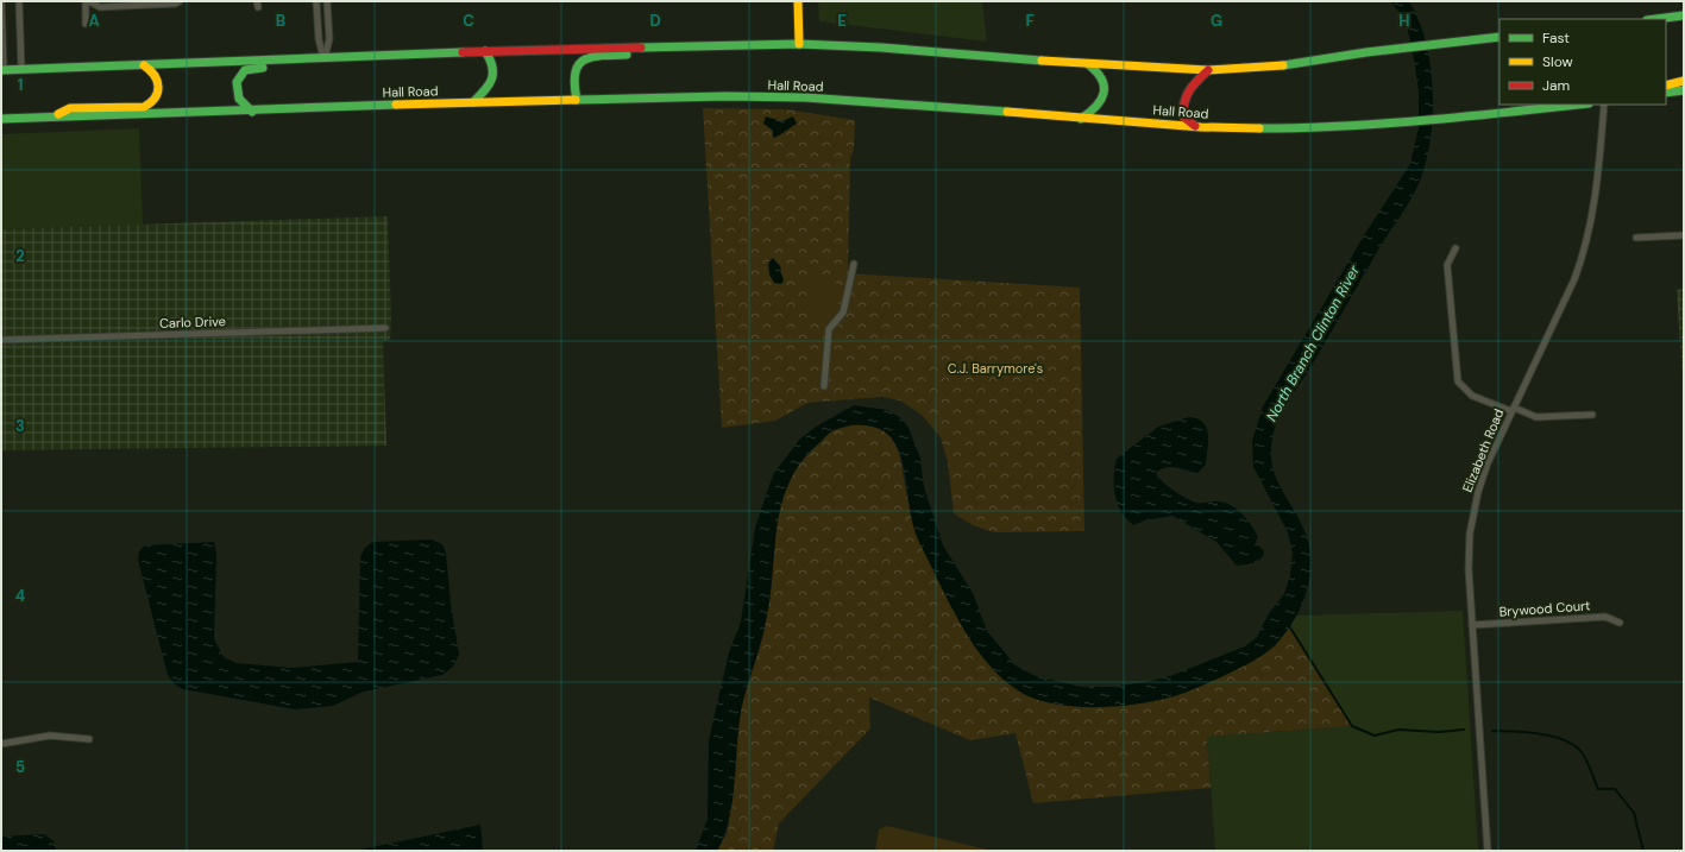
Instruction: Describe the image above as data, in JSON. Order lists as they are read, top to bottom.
{
  "streets": {
    "main road": ["Hall Road"],
    "street": ["Carlo Drive", "Elizabeth Road", "Brywood Court"]
  },
  "crossings": [
    ["Elizabeth Road", "Brywood Court"]
  ],
  "water": ["North Branch Clinton River"],
  "parks": ["C.J. Barrymore's"],
  "legend": ["Fast", "Slow", "Jam"],
  "grid": {
    "columns": [
      "A",
      "B",
      "C",
      "D",
      "E",
      "F",
      "G",
      "H"
    ],
    "rows": [
      "1",
      "2",
      "3",
      "4",
      "5"
    ]
  }
}
